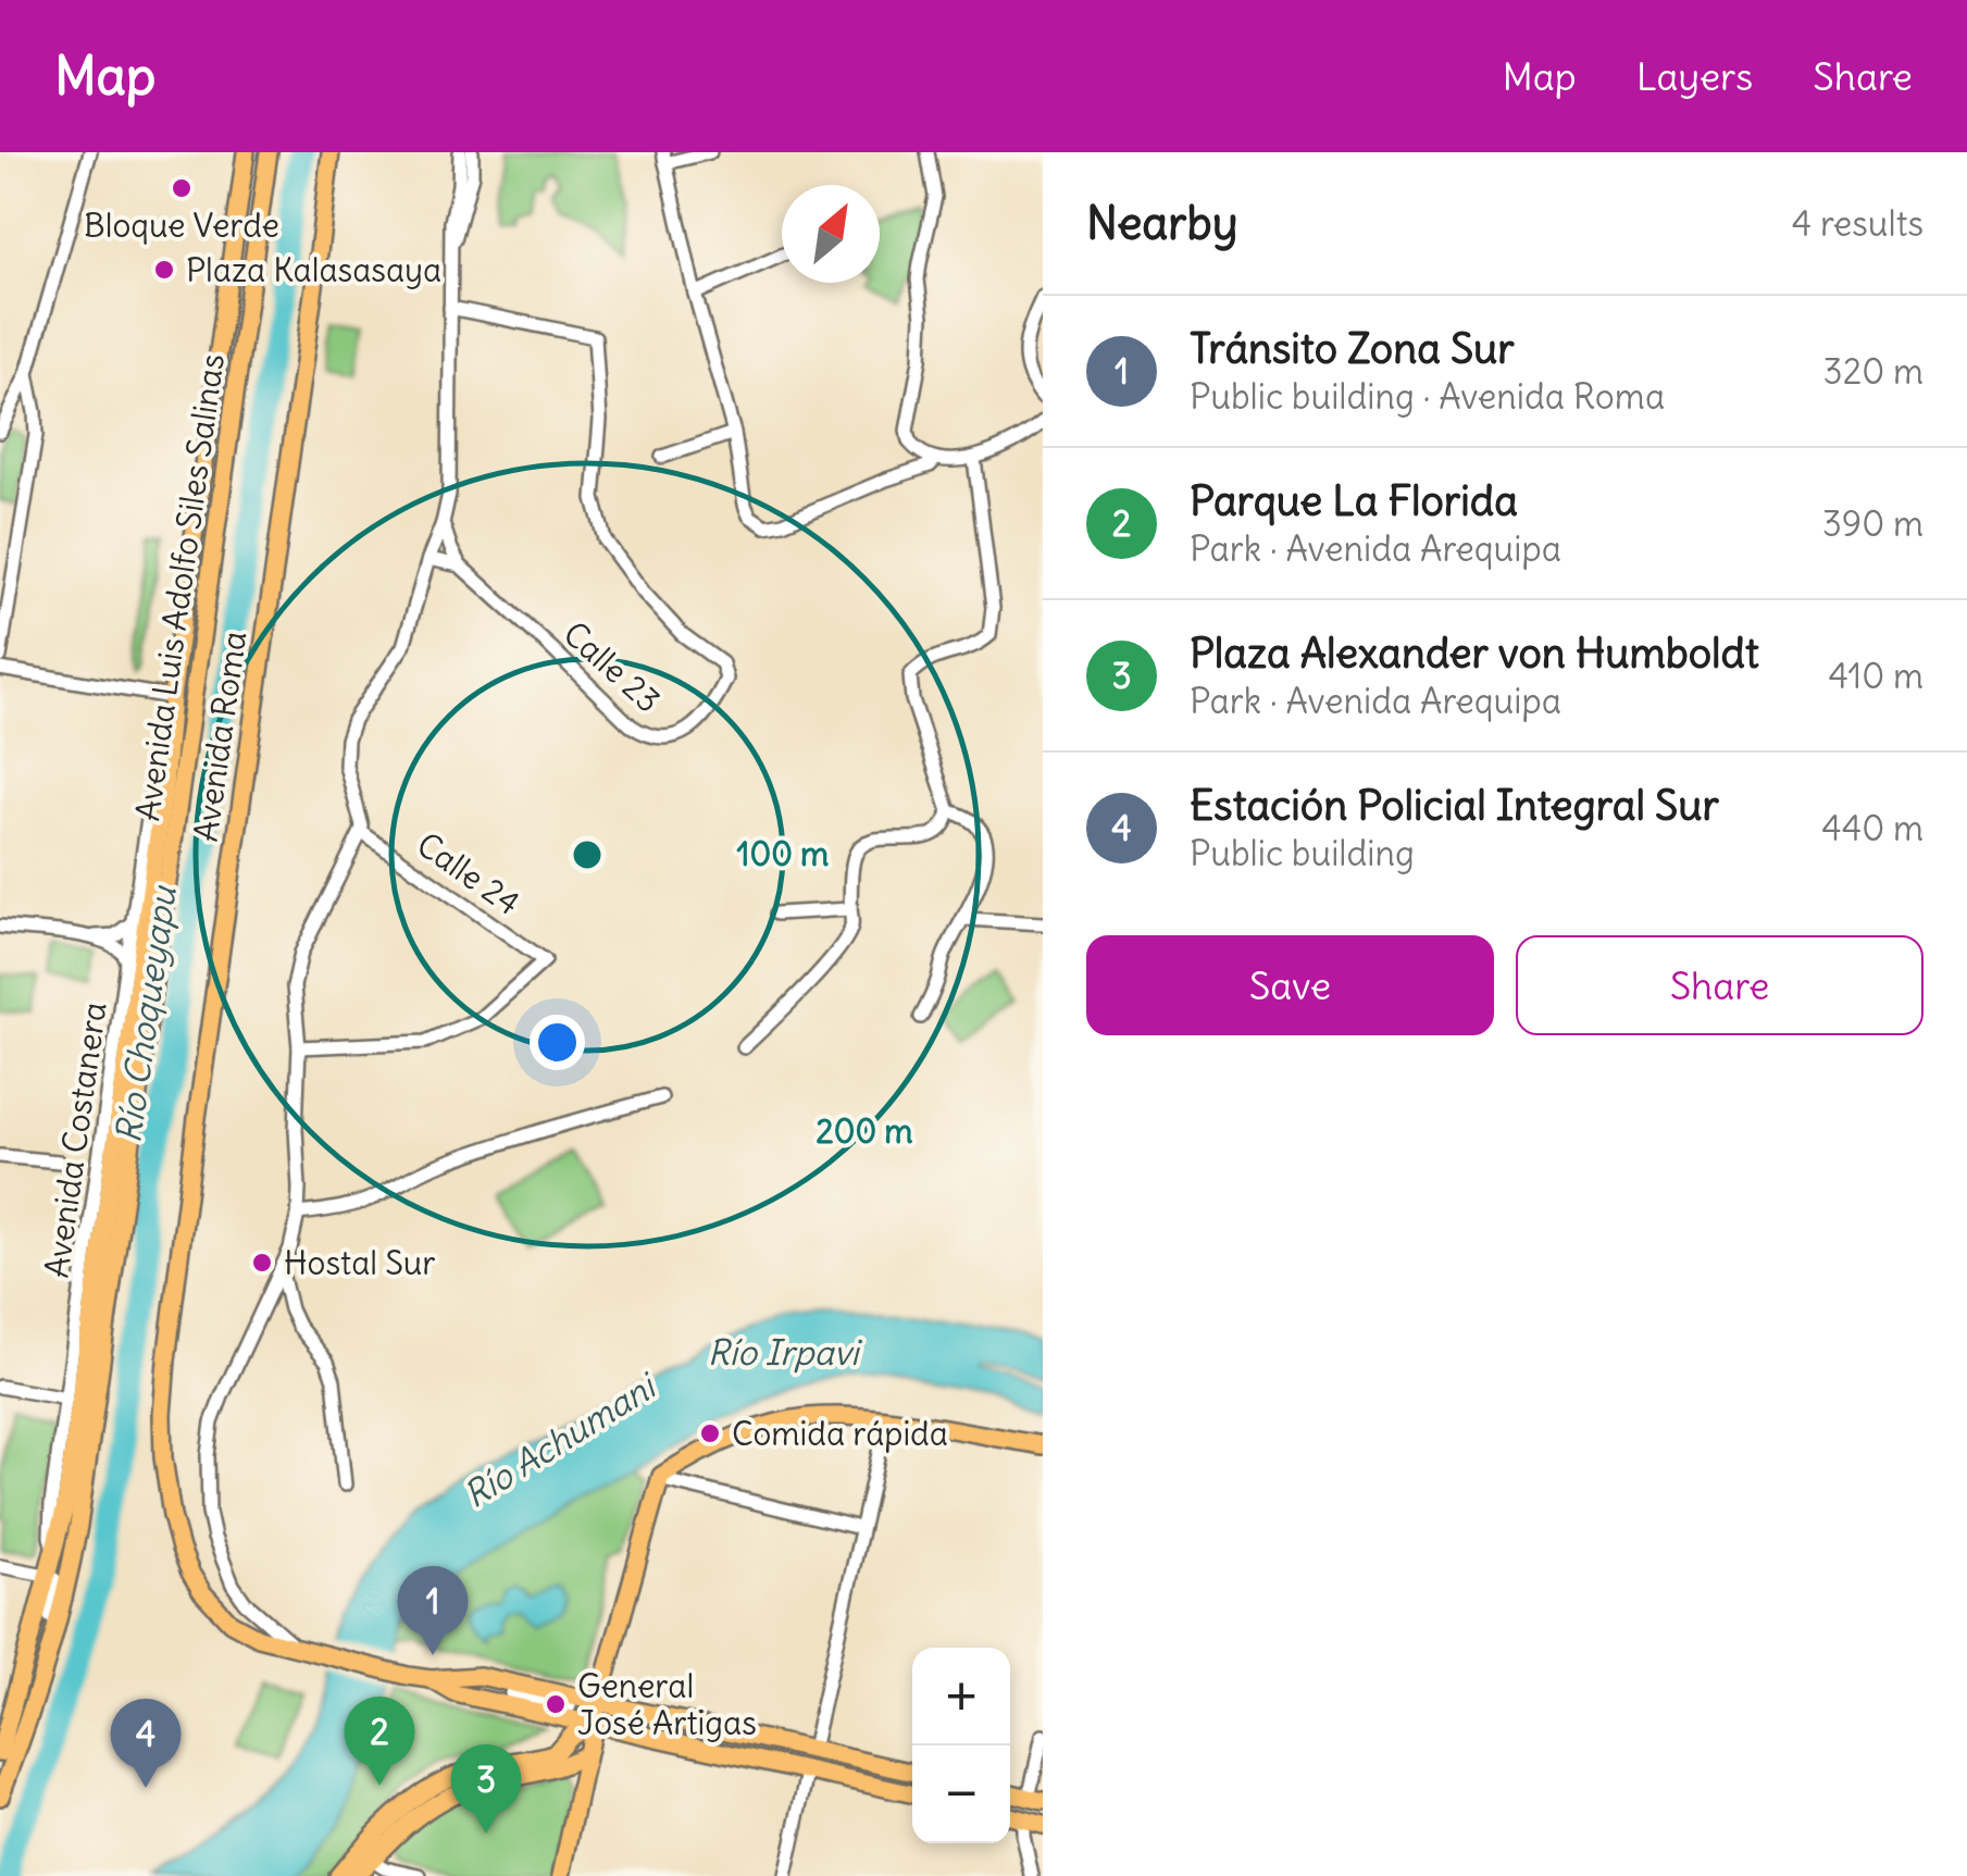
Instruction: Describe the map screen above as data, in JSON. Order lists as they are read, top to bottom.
{
  "streets": {
    "main road": ["Avenida Luis Adolfo Siles Salinas", "Avenida Roma"],
    "street": ["Calle 23", "Calle 24", "Avenida Costanera"]
  },
  "crossings": [
    ["Avenida Luis Adolfo Siles Salinas", "Avenida Costanera"]
  ],
  "water": ["Río Choqueyapu", "Río Irpavi", "Río Achumani"],
  "places": [
    "Bloque Verde",
    "Plaza Kalasasaya",
    "Hostal Sur",
    "Comida rápida",
    "General José Artigas"
  ],
  "north": "top right",
  "page": {
    "header": "Map",
    "nav": ["Map", "Layers", "Share"],
    "heading": ["Nearby", "4 results"],
    "list": [
      {
        "mark": "1",
        "name": "Tránsito Zona Sur",
        "note": "Public building · Avenida Roma",
        "value": "320 m"
      },
      {
        "mark": "2",
        "name": "Parque La Florida",
        "note": "Park · Avenida Arequipa",
        "value": "390 m"
      },
      {
        "mark": "3",
        "name": "Plaza Alexander von Humboldt",
        "note": "Park · Avenida Arequipa",
        "value": "410 m"
      },
      {
        "mark": "4",
        "name": "Estación Policial Integral Sur",
        "note": "Public building",
        "value": "440 m"
      }
    ],
    "buttons": ["Save", "Share"],
    "pins": [
      "1",
      "2",
      "4",
      "3"
    ],
    "map_buttons": ["+", "−"]
  },
  "rings": ["100 m", "200 m"]
}
